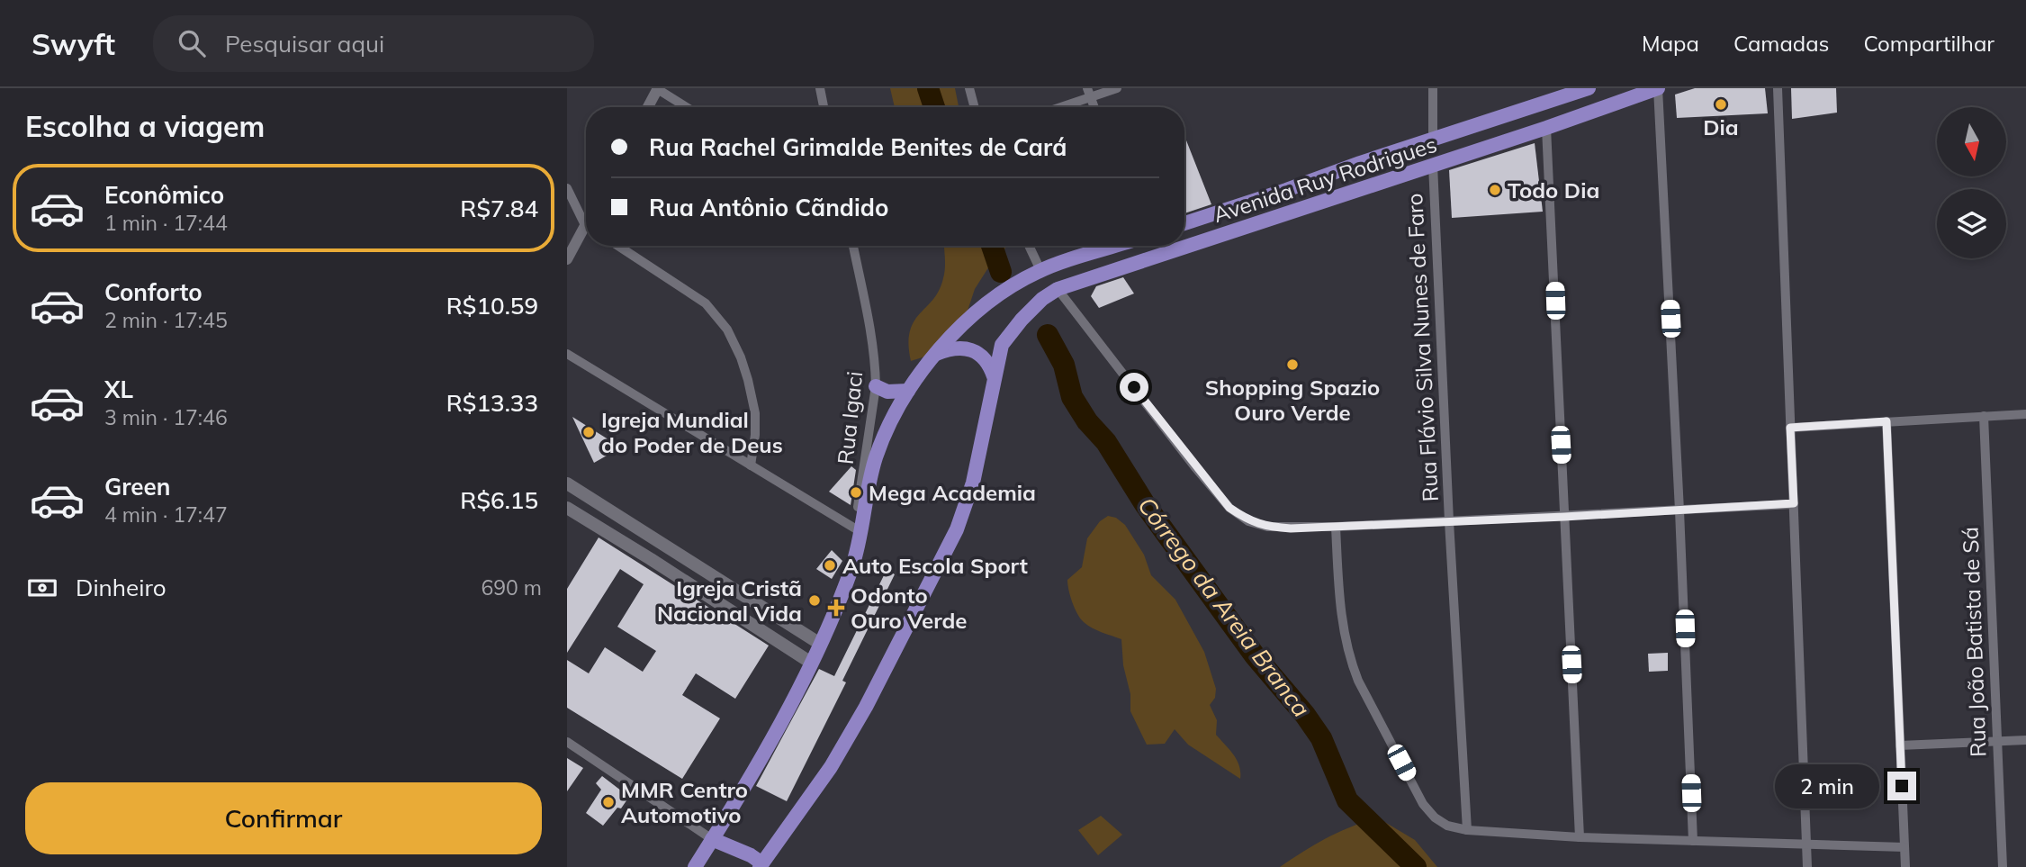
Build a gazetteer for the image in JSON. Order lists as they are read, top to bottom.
{
  "streets": {
    "main road": ["Avenida Ruy Rodrigues"],
    "street": ["Rua Flávio Silva Nunes de Faro", "Rua Igaci", "Rua João Batista de Sá"]
  },
  "crossings": [
    ["Avenida Ruy Rodrigues", "Rua Flávio Silva Nunes de Faro"]
  ],
  "water": ["Córrego da Areia Branca"],
  "places": {
    "other": [
      "Dia",
      "Todo Dia",
      "Shopping Spazio Ouro Verde",
      "Igreja Mundial do Poder de Deus",
      "Mega Academia",
      "Auto Escola Sport",
      "Igreja Cristã Nacional Vida",
      "MMR Centro Automotivo"
    ],
    "health": ["Odonto Ouro Verde"]
  },
  "north": "bottom",
  "page": {
    "header": "Swyft",
    "search": "Pesquisar aqui",
    "nav": ["Mapa", "Camadas", "Compartilhar"],
    "heading": "Escolha a viagem",
    "banner": ["Rua Rachel Grimalde Benites de Cará", "Rua Antônio Cãndido"],
    "list": [
      {
        "name": "Econômico",
        "note": "1 min · 17:44",
        "value": "R$7.84"
      },
      {
        "name": "Conforto",
        "note": "2 min · 17:45",
        "value": "R$10.59"
      },
      {
        "name": "XL",
        "note": "3 min · 17:46",
        "value": "R$13.33"
      },
      {
        "name": "Green",
        "note": "4 min · 17:47",
        "value": "R$6.15"
      }
    ],
    "pay": ["Dinheiro", "690 m"],
    "bubble": "2 min",
    "buttons": "Confirmar"
  }
}
